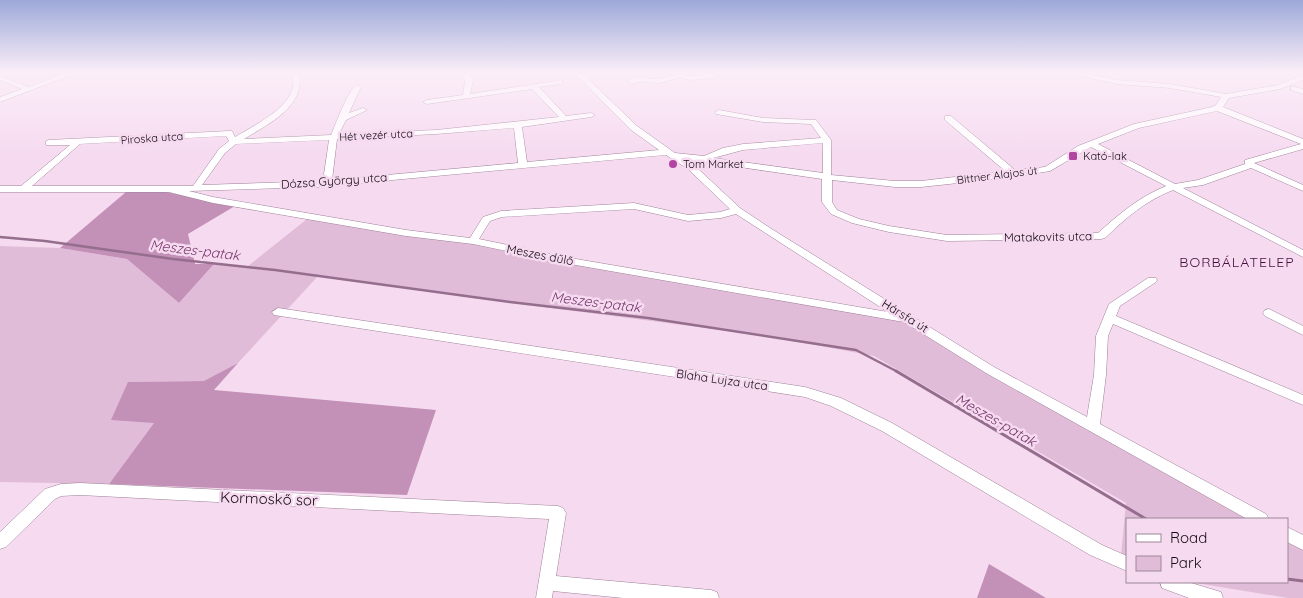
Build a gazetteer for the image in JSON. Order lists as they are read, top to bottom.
{
  "streets": {
    "street": [
      "Hét vezér utca",
      "Piroska utca",
      "Bittner Alajos út",
      "Dózsa György utca",
      "Matakovits utca",
      "Meszes dűlő",
      "Hársfa út",
      "Blaha Lujza utca",
      "Kormoskő sor"
    ]
  },
  "crossings": [
    ["Hét vezér utca", "Piroska utca"],
    ["Bittner Alajos út", "Dózsa György utca"],
    ["Bittner Alajos út", "Matakovits utca"],
    ["Bittner Alajos út", "Hársfa út"],
    ["Dózsa György utca", "Meszes dűlő"],
    ["Dózsa György utca", "Hársfa út"],
    ["Meszes dűlő", "Hársfa út"]
  ],
  "districts": ["BORBÁLATELEP"],
  "water": ["Meszes-patak"],
  "places": {
    "transit": ["Kató-lak"],
    "other": ["Tom Market"]
  },
  "legend": ["Road", "Park"]
}
